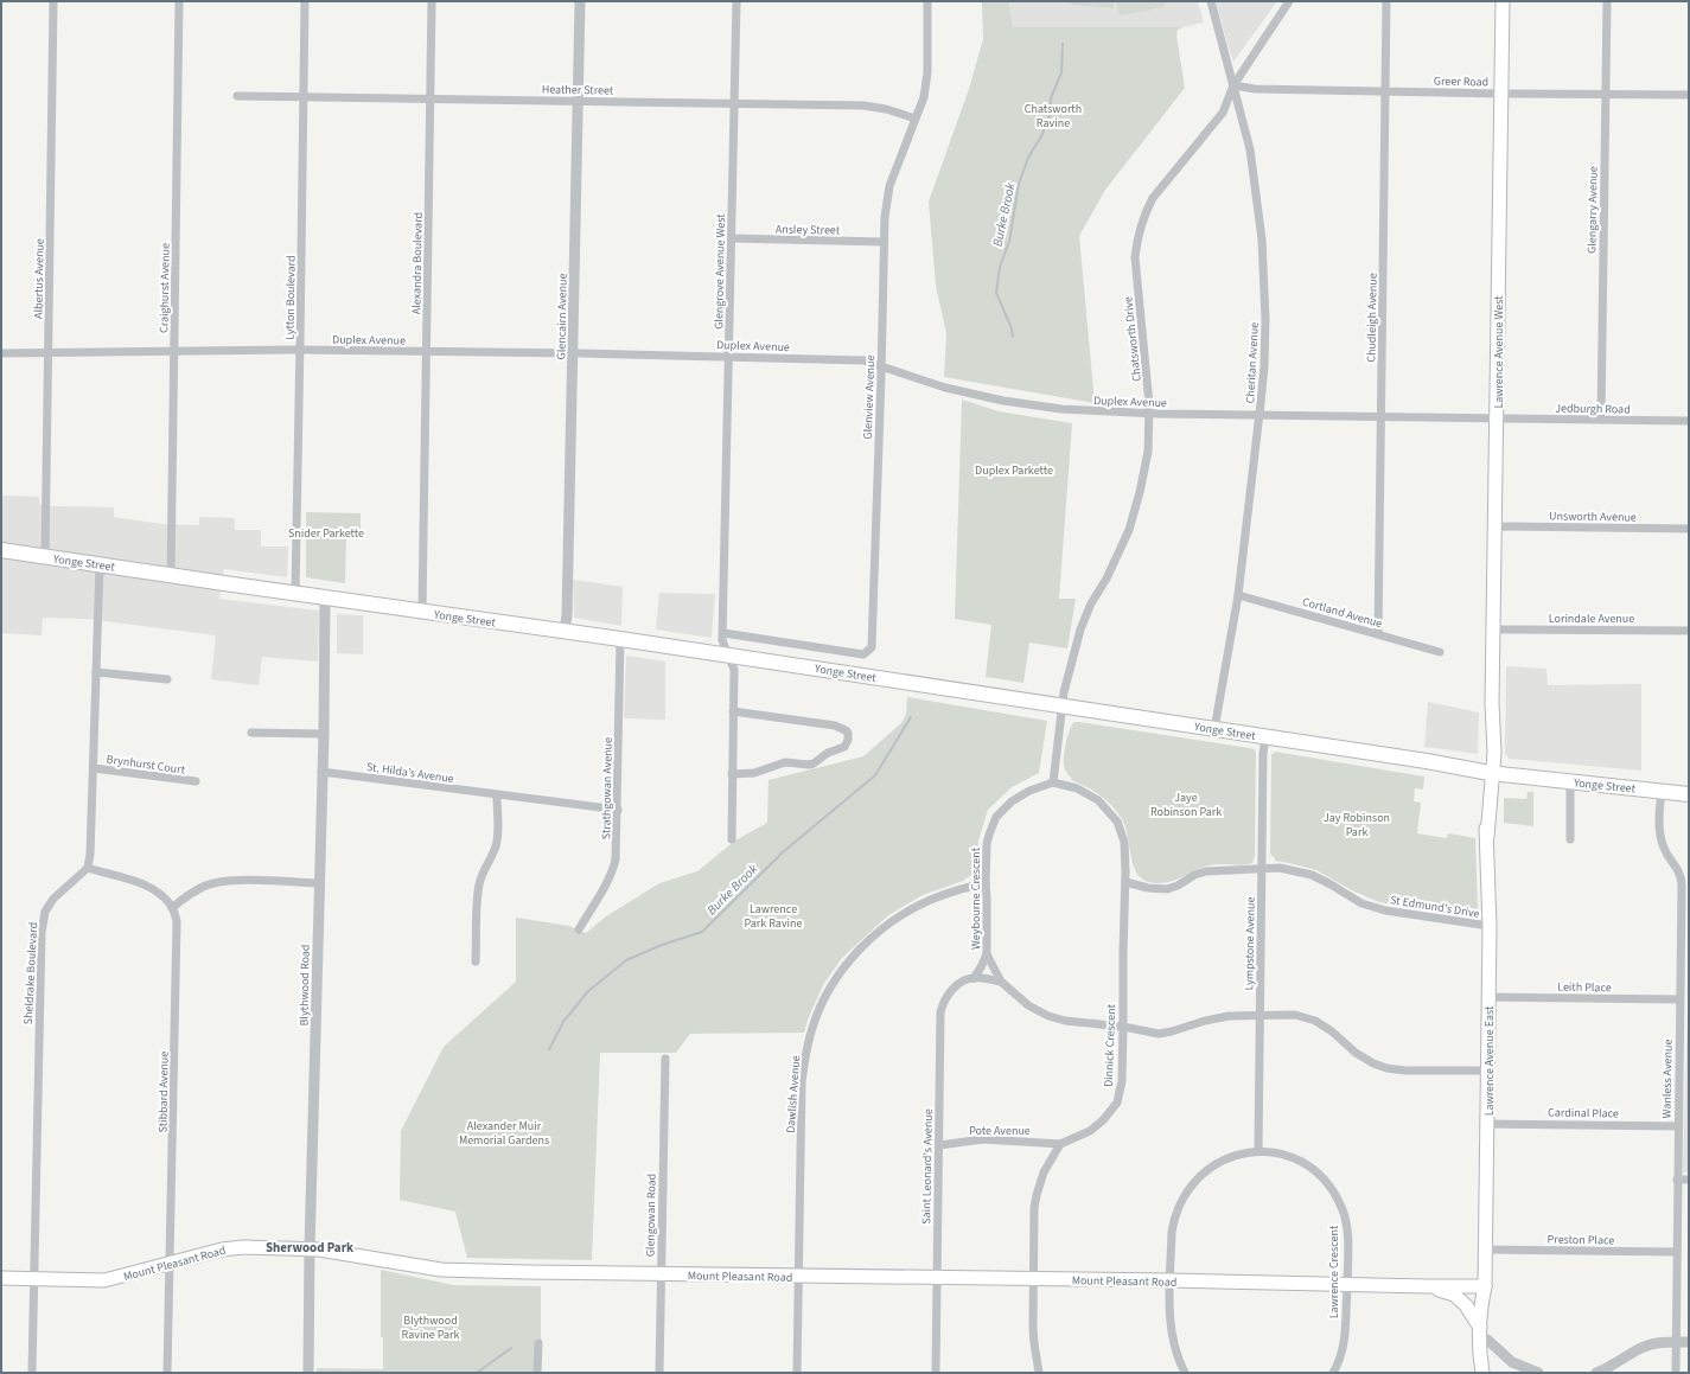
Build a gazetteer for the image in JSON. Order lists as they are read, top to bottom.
{
  "streets": {
    "main road": [
      "Lawrence Avenue West",
      "Yonge Street",
      "Lawrence Avenue East",
      "Mount Pleasant Road"
    ],
    "street": [
      "Greer Road",
      "Heather Street",
      "Glengarry Avenue",
      "Ansley Street",
      "Alexandra Boulevard",
      "Glengrove Avenue West",
      "Albertus Avenue",
      "Craighurst Avenue",
      "Lytton Boulevard",
      "Glencairn Avenue",
      "Chudleigh Avenue",
      "Duplex Avenue",
      "Chatsworth Drive",
      "Cheritan Avenue",
      "Glenview Avenue",
      "Jedburgh Road",
      "Unsworth Avenue",
      "Cortland Avenue",
      "Lorindale Avenue",
      "Brynhurst Court",
      "St. Hilda’s Avenue",
      "Strathgowan Avenue",
      "Weybourne Crescent",
      "St Edmund's Drive",
      "Lympstone Avenue",
      "Sheldrake Boulevard",
      "Blythwood Road",
      "Leith Place",
      "Dinnick Crescent",
      "Wanless Avenue",
      "Stibbard Avenue",
      "Dawlish Avenue",
      "Cardinal Place",
      "Pote Avenue",
      "Saint Leonard's Avenue",
      "Glengowan Road",
      "Preston Place",
      "Lawrence Crescent"
    ]
  },
  "crossings": [
    ["Greer Road", "Glengarry Avenue"],
    ["Greer Road", "Chudleigh Avenue"],
    ["Greer Road", "Chatsworth Drive"],
    ["Greer Road", "Lawrence Avenue West"],
    ["Greer Road", "Cheritan Avenue"],
    ["Heather Street", "Alexandra Boulevard"],
    ["Heather Street", "Glengrove Avenue West"],
    ["Heather Street", "Lytton Boulevard"],
    ["Heather Street", "Glencairn Avenue"],
    ["Heather Street", "Glenview Avenue"],
    ["Glengarry Avenue", "Jedburgh Road"],
    ["Ansley Street", "Glengrove Avenue West"],
    ["Ansley Street", "Glenview Avenue"],
    ["Alexandra Boulevard", "Duplex Avenue"],
    ["Alexandra Boulevard", "Yonge Street"],
    ["Glengrove Avenue West", "Duplex Avenue"],
    ["Glengrove Avenue West", "Glenview Avenue"],
    ["Glengrove Avenue West", "Yonge Street"],
    ["Albertus Avenue", "Duplex Avenue"],
    ["Albertus Avenue", "Yonge Street"],
    ["Craighurst Avenue", "Duplex Avenue"],
    ["Craighurst Avenue", "Yonge Street"],
    ["Lytton Boulevard", "Duplex Avenue"],
    ["Lytton Boulevard", "Yonge Street"],
    ["Glencairn Avenue", "Duplex Avenue"],
    ["Glencairn Avenue", "Yonge Street"],
    ["Chudleigh Avenue", "Duplex Avenue"],
    ["Chudleigh Avenue", "Cortland Avenue"],
    ["Duplex Avenue", "Chatsworth Drive"],
    ["Duplex Avenue", "Lawrence Avenue West"],
    ["Duplex Avenue", "Cheritan Avenue"],
    ["Duplex Avenue", "Glenview Avenue"],
    ["Duplex Avenue", "Jedburgh Road"],
    ["Chatsworth Drive", "Cheritan Avenue"],
    ["Chatsworth Drive", "Yonge Street"],
    ["Lawrence Avenue West", "Jedburgh Road"],
    ["Lawrence Avenue West", "Unsworth Avenue"],
    ["Lawrence Avenue West", "Yonge Street"],
    ["Lawrence Avenue West", "Lorindale Avenue"],
    ["Lawrence Avenue West", "Lawrence Avenue East"],
    ["Cheritan Avenue", "Yonge Street"],
    ["Cheritan Avenue", "Cortland Avenue"],
    ["Yonge Street", "Strathgowan Avenue"],
    ["Yonge Street", "Lympstone Avenue"],
    ["Yonge Street", "Blythwood Road"],
    ["Yonge Street", "Lawrence Avenue East"],
    ["Yonge Street", "Wanless Avenue"],
    ["St. Hilda’s Avenue", "Strathgowan Avenue"],
    ["St. Hilda’s Avenue", "Blythwood Road"],
    ["Weybourne Crescent", "Lympstone Avenue"],
    ["Weybourne Crescent", "Dinnick Crescent"],
    ["Weybourne Crescent", "Lawrence Avenue East"],
    ["Weybourne Crescent", "Dawlish Avenue"],
    ["St Edmund's Drive", "Lympstone Avenue"],
    ["St Edmund's Drive", "Dinnick Crescent"],
    ["St Edmund's Drive", "Lawrence Avenue East"],
    ["Lympstone Avenue", "Lawrence Crescent"],
    ["Sheldrake Boulevard", "Mount Pleasant Road"],
    ["Blythwood Road", "Mount Pleasant Road"],
    ["Leith Place", "Lawrence Avenue East"],
    ["Leith Place", "Wanless Avenue"],
    ["Dinnick Crescent", "Pote Avenue"],
    ["Lawrence Avenue East", "Cardinal Place"],
    ["Lawrence Avenue East", "Preston Place"],
    ["Lawrence Avenue East", "Mount Pleasant Road"],
    ["Wanless Avenue", "Cardinal Place"],
    ["Wanless Avenue", "Preston Place"],
    ["Stibbard Avenue", "Mount Pleasant Road"],
    ["Dawlish Avenue", "Mount Pleasant Road"],
    ["Pote Avenue", "Saint Leonard's Avenue"],
    ["Saint Leonard's Avenue", "Mount Pleasant Road"],
    ["Glengowan Road", "Mount Pleasant Road"],
    ["Mount Pleasant Road", "Lawrence Crescent"]
  ],
  "districts": ["Sherwood Park"],
  "water": ["Burke Brook"],
  "parks": [
    "Chatsworth Ravine",
    "Duplex Parkette",
    "Snider Parkette",
    "Jaye Robinson Park",
    "Jay Robinson Park",
    "Lawrence Park Ravine",
    "Alexander Muir Memorial Gardens",
    "Blythwood Ravine Park"
  ]
}
